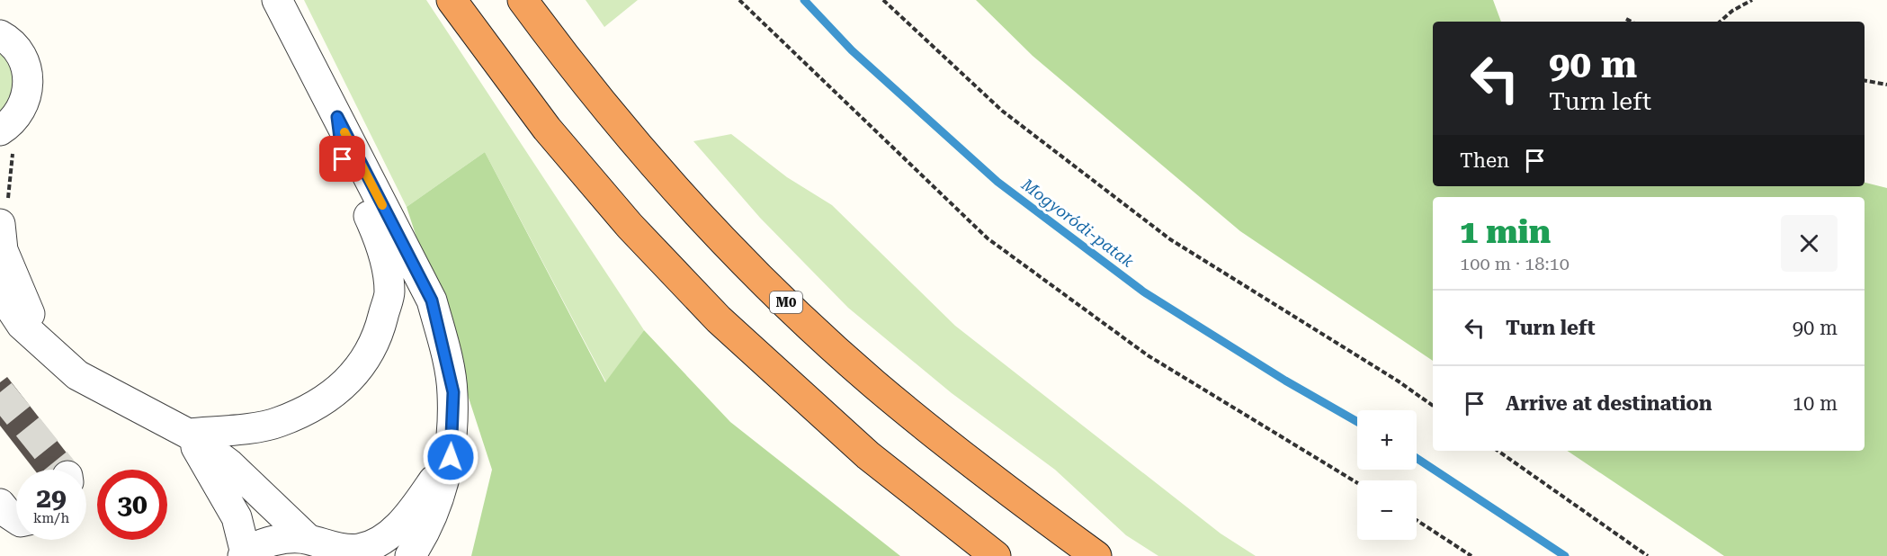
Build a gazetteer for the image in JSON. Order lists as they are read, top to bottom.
{
  "streets": {
    "highway": ["M0"]
  },
  "water": ["Mogyoródi-patak"],
  "page": {
    "turn": ["90 m", "Turn left"],
    "then": "Then",
    "heading": ["1 min", "100 m · 18:10"],
    "list": [
      {
        "name": "Turn left",
        "value": "90 m"
      },
      {
        "name": "Arrive at destination",
        "value": "10 m"
      }
    ],
    "map_buttons": ["+", "−"],
    "speed": "29 km/h",
    "limit": "30"
  }
}
